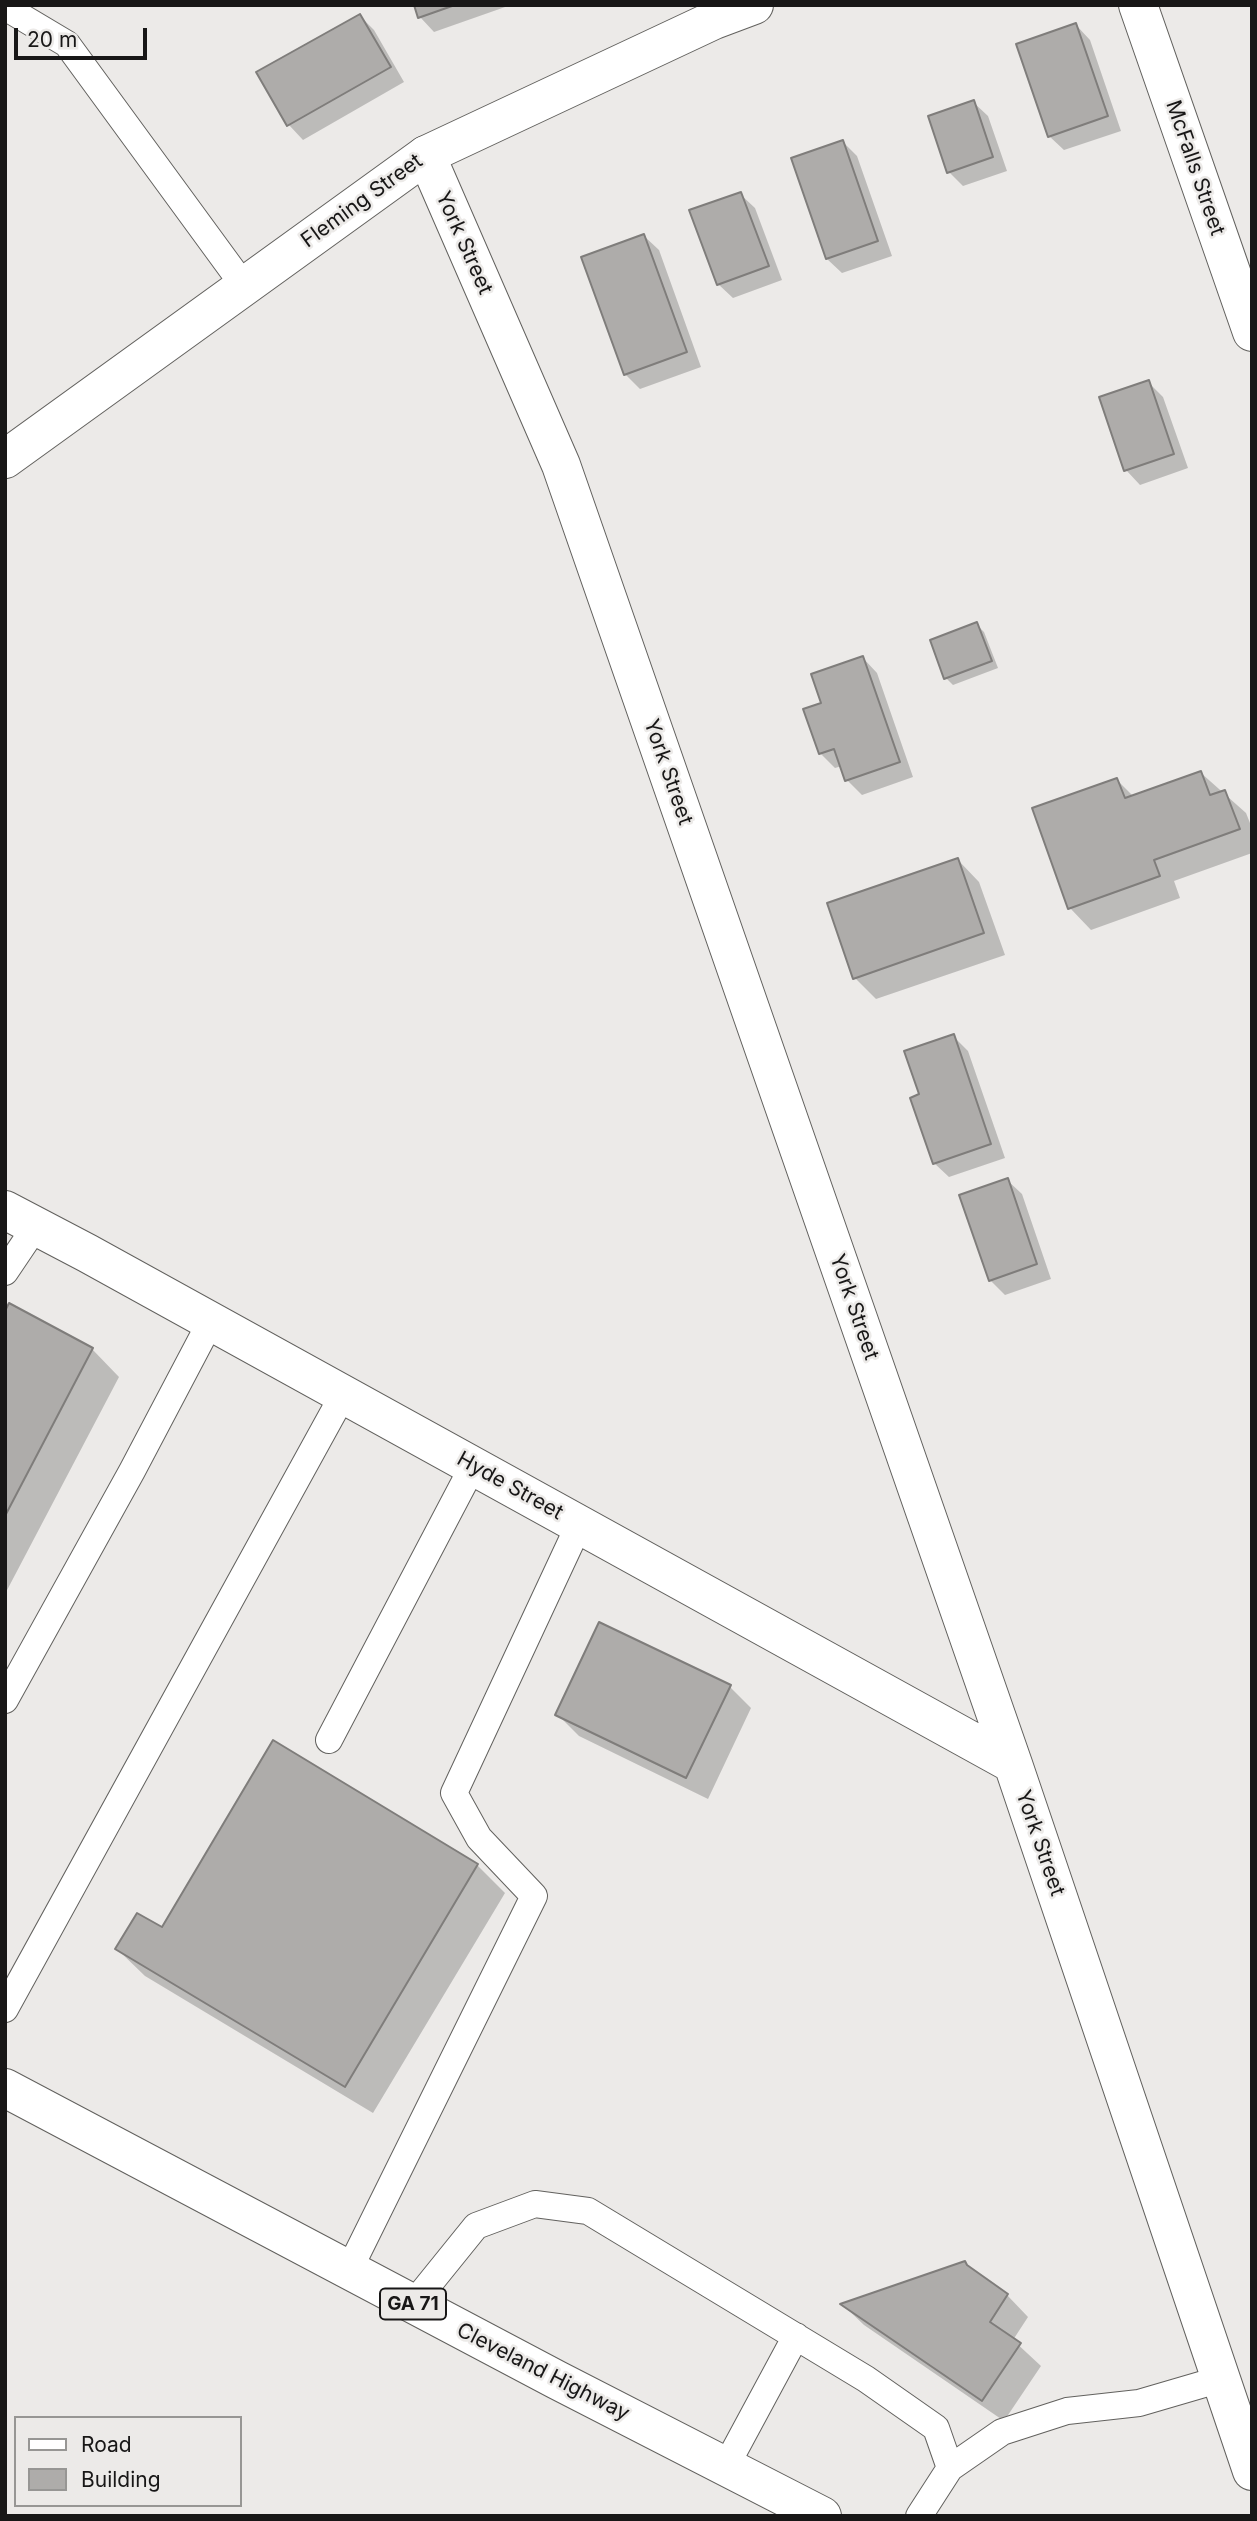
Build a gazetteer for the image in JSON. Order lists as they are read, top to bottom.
{
  "streets": {
    "street": [
      "McFalls Street",
      "Fleming Street",
      "York Street",
      "Hyde Street",
      "GA 71",
      "Cleveland Highway"
    ]
  },
  "crossings": [
    ["Fleming Street", "York Street"],
    ["York Street", "Hyde Street"]
  ],
  "legend": ["Road", "Building"],
  "scale_bar": "20 m"
}
